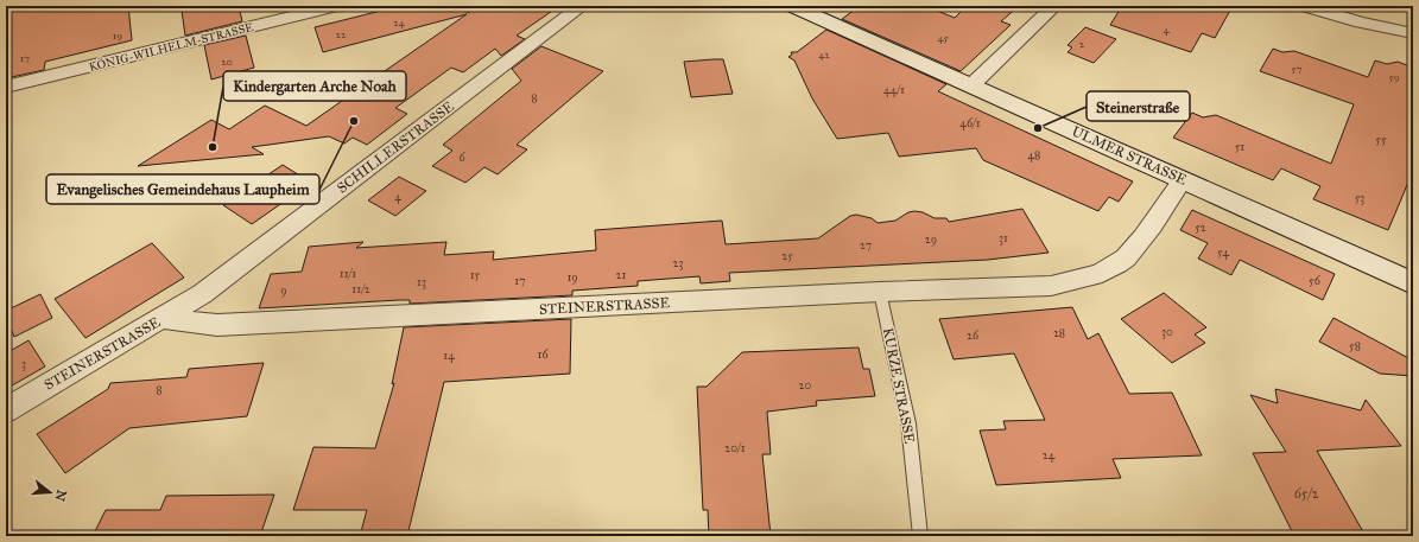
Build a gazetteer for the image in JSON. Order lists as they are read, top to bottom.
{
  "streets": {
    "main road": ["ULMER STRASSE"],
    "street": ["KÖNIG-WILHELM-STRASSE", "SCHILLERSTRASSE", "STEINERSTRASSE"],
    "lane": ["KURZE STRASSE"]
  },
  "crossings": [
    ["SCHILLERSTRASSE", "STEINERSTRASSE"],
    ["ULMER STRASSE", "STEINERSTRASSE"],
    ["STEINERSTRASSE", "KURZE STRASSE"]
  ],
  "places": ["Evangelisches Gemeindehaus Laupheim", "Steinerstraße", "Kindergarten Arche Noah"],
  "house_numbers": [
    "24",
    "4",
    "22",
    "19",
    "45",
    "2",
    "42",
    "17",
    "20",
    "57",
    "59",
    "44/1",
    "8",
    "46/1",
    "55",
    "51",
    "48",
    "6",
    "4",
    "53",
    "52",
    "31",
    "29",
    "27",
    "54",
    "25",
    "23",
    "11/1",
    "15",
    "21",
    "19",
    "17",
    "56",
    "13",
    "11/2",
    "9",
    "30",
    "28",
    "26",
    "58",
    "16",
    "14",
    "3",
    "20",
    "8",
    "20/1",
    "24",
    "65/2"
  ],
  "north": "right"
}
